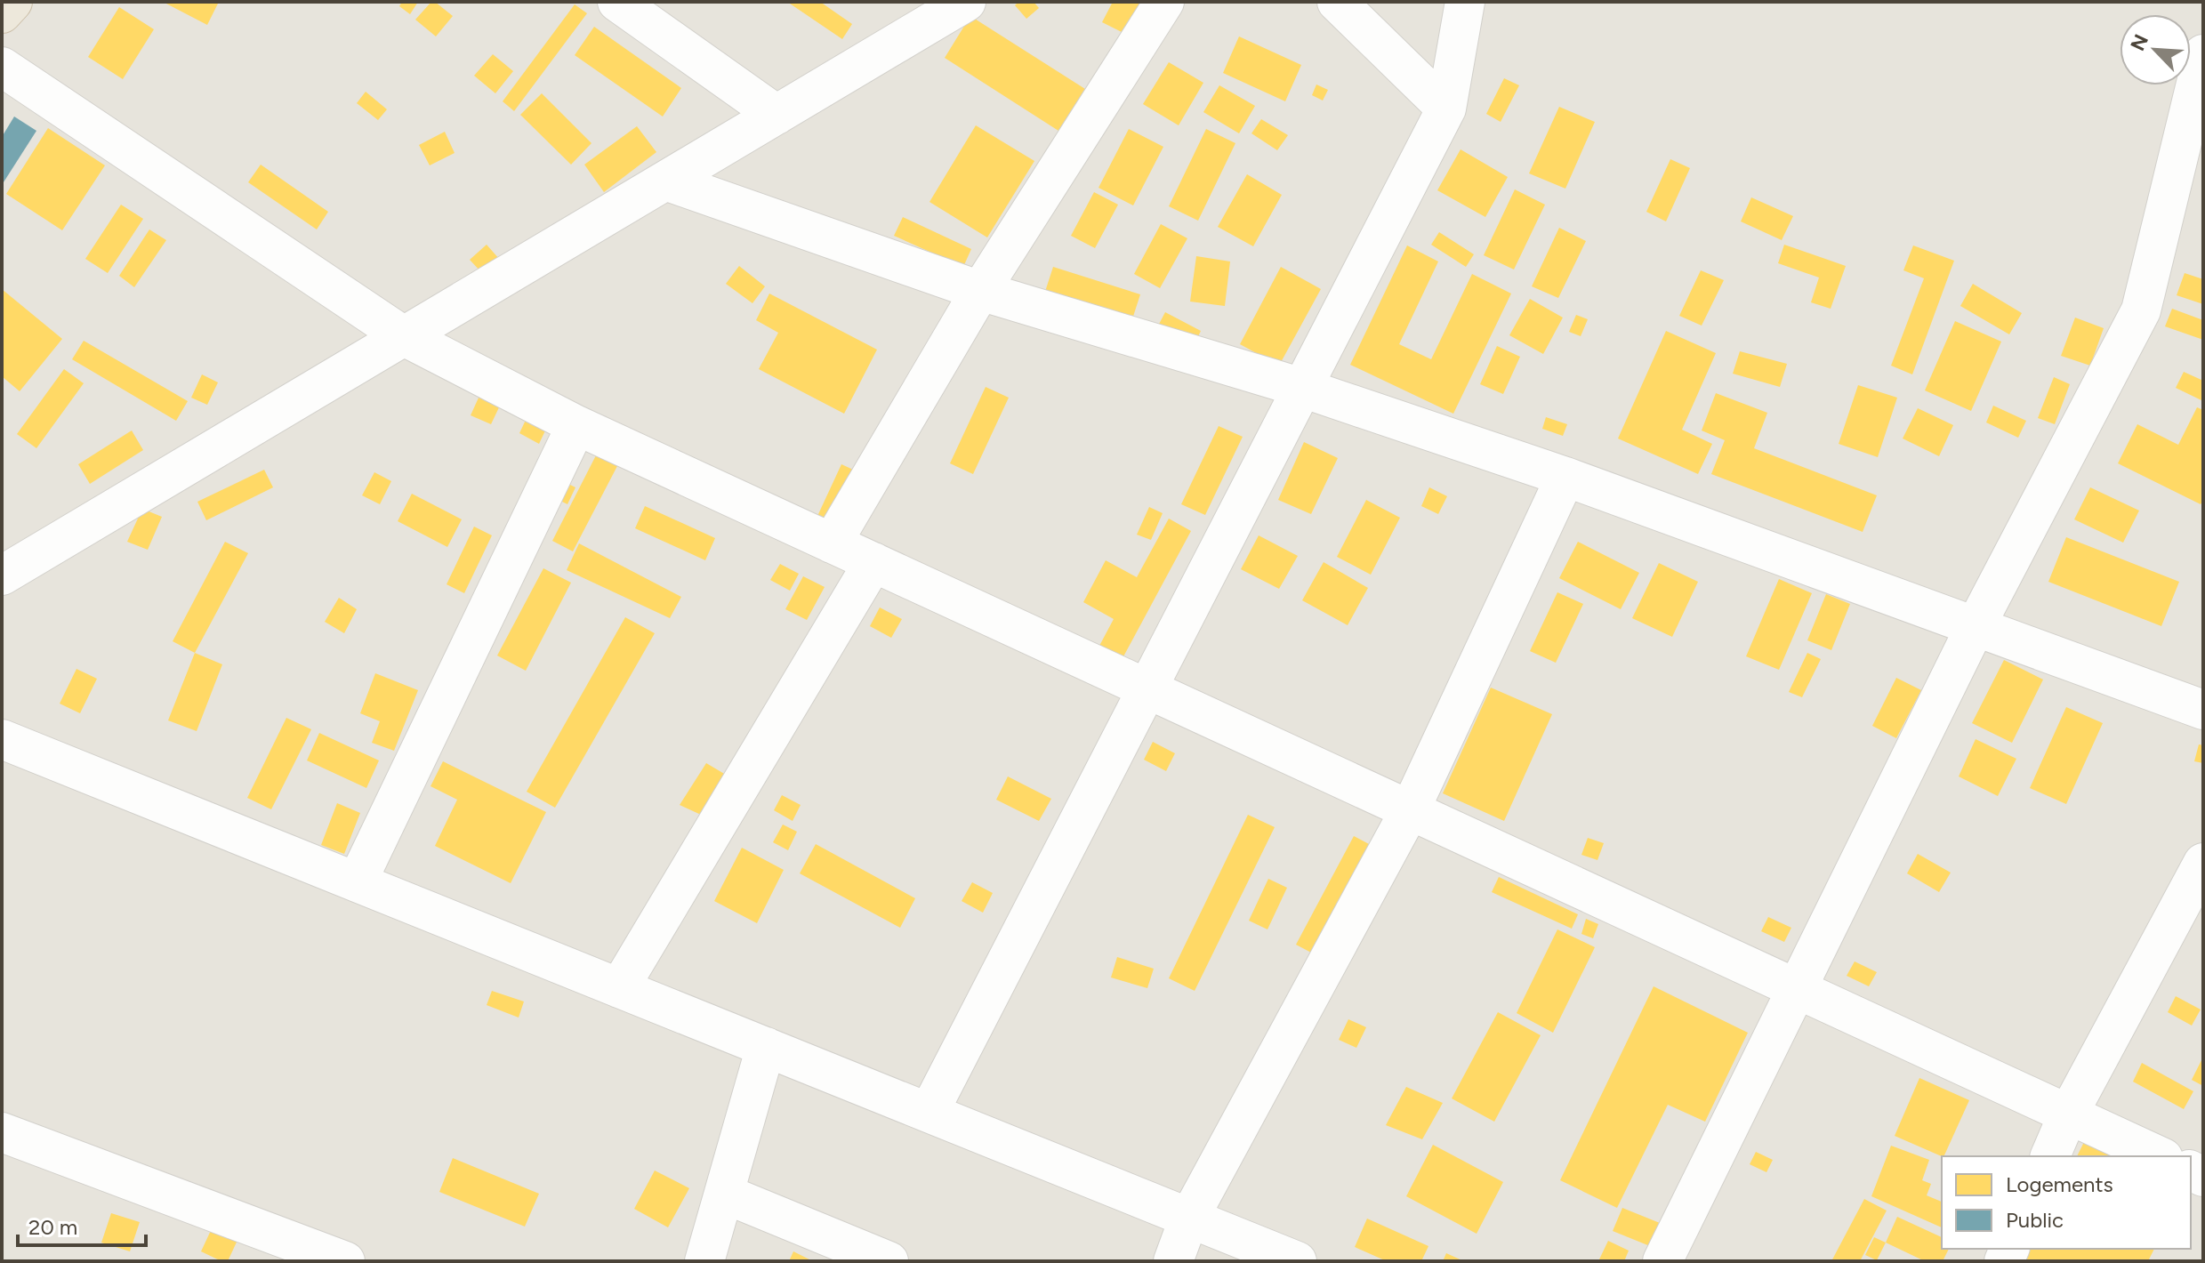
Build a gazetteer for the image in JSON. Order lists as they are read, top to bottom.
{
  "legend": ["Logements", "Public"],
  "scale_bar": "20 m",
  "north": "top left"
}
